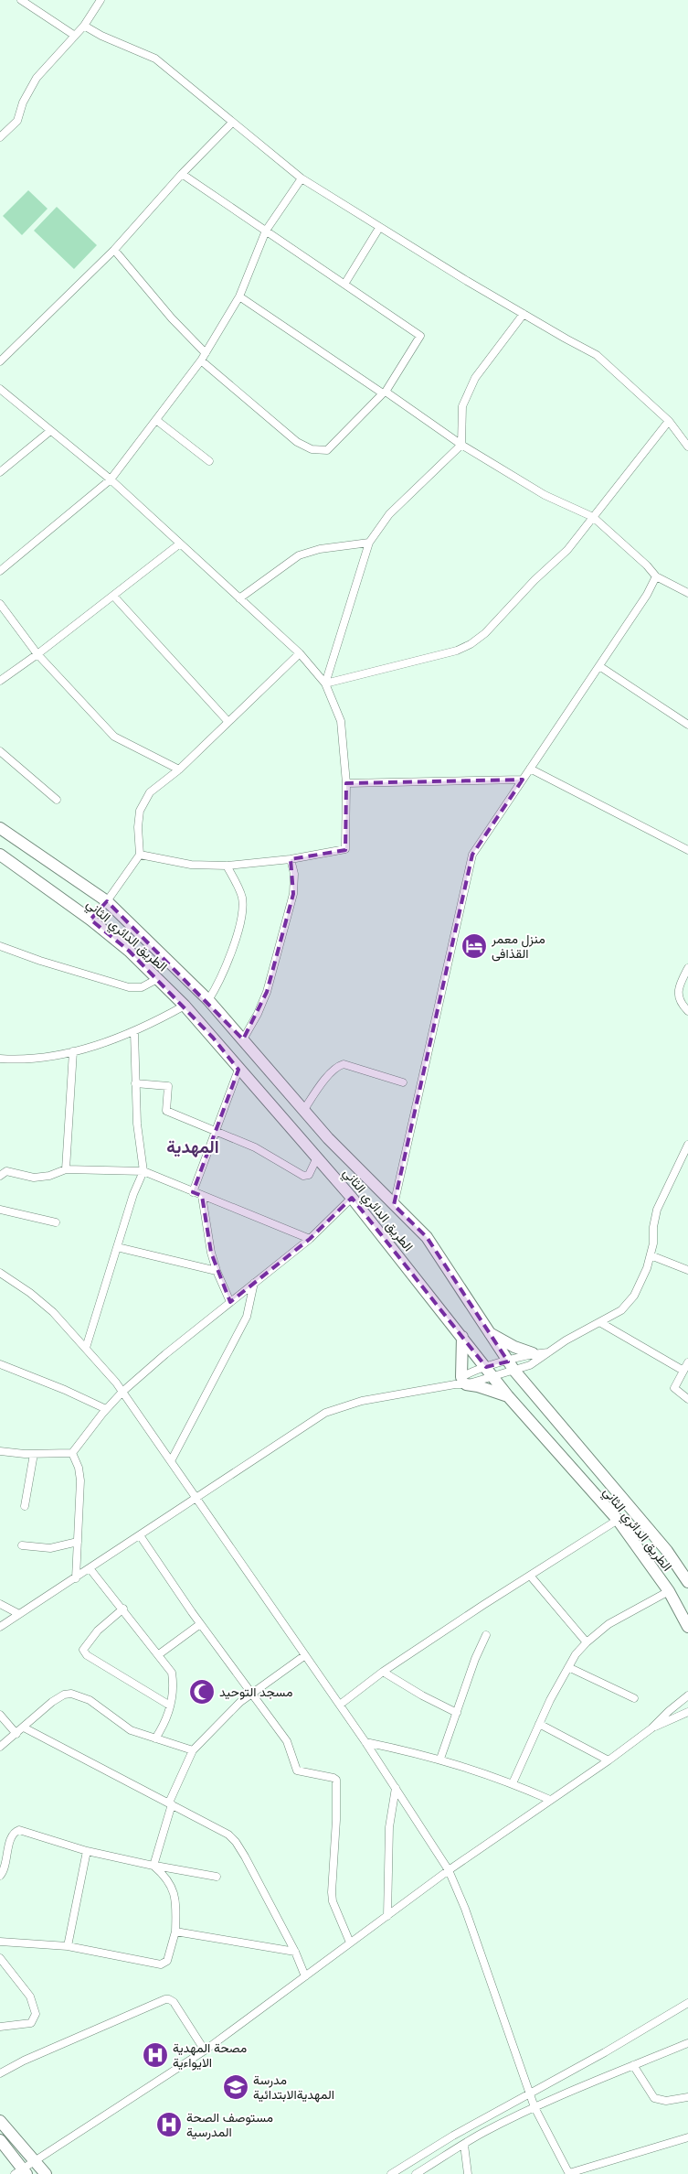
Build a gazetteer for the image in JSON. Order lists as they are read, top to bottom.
{
  "streets": {
    "main road": ["الطريق الدائري الثاني"]
  },
  "districts": ["المهدية"],
  "places": {
    "hotel": ["منزل معمر القذافى"],
    "mosque": ["مسجد التوحيد"],
    "hospital": ["مصحة المهدية الايواءية", "مستوصف الصحة المدرسية"],
    "school or university": ["مدرسة المهديةالابتدائية"]
  }
}
